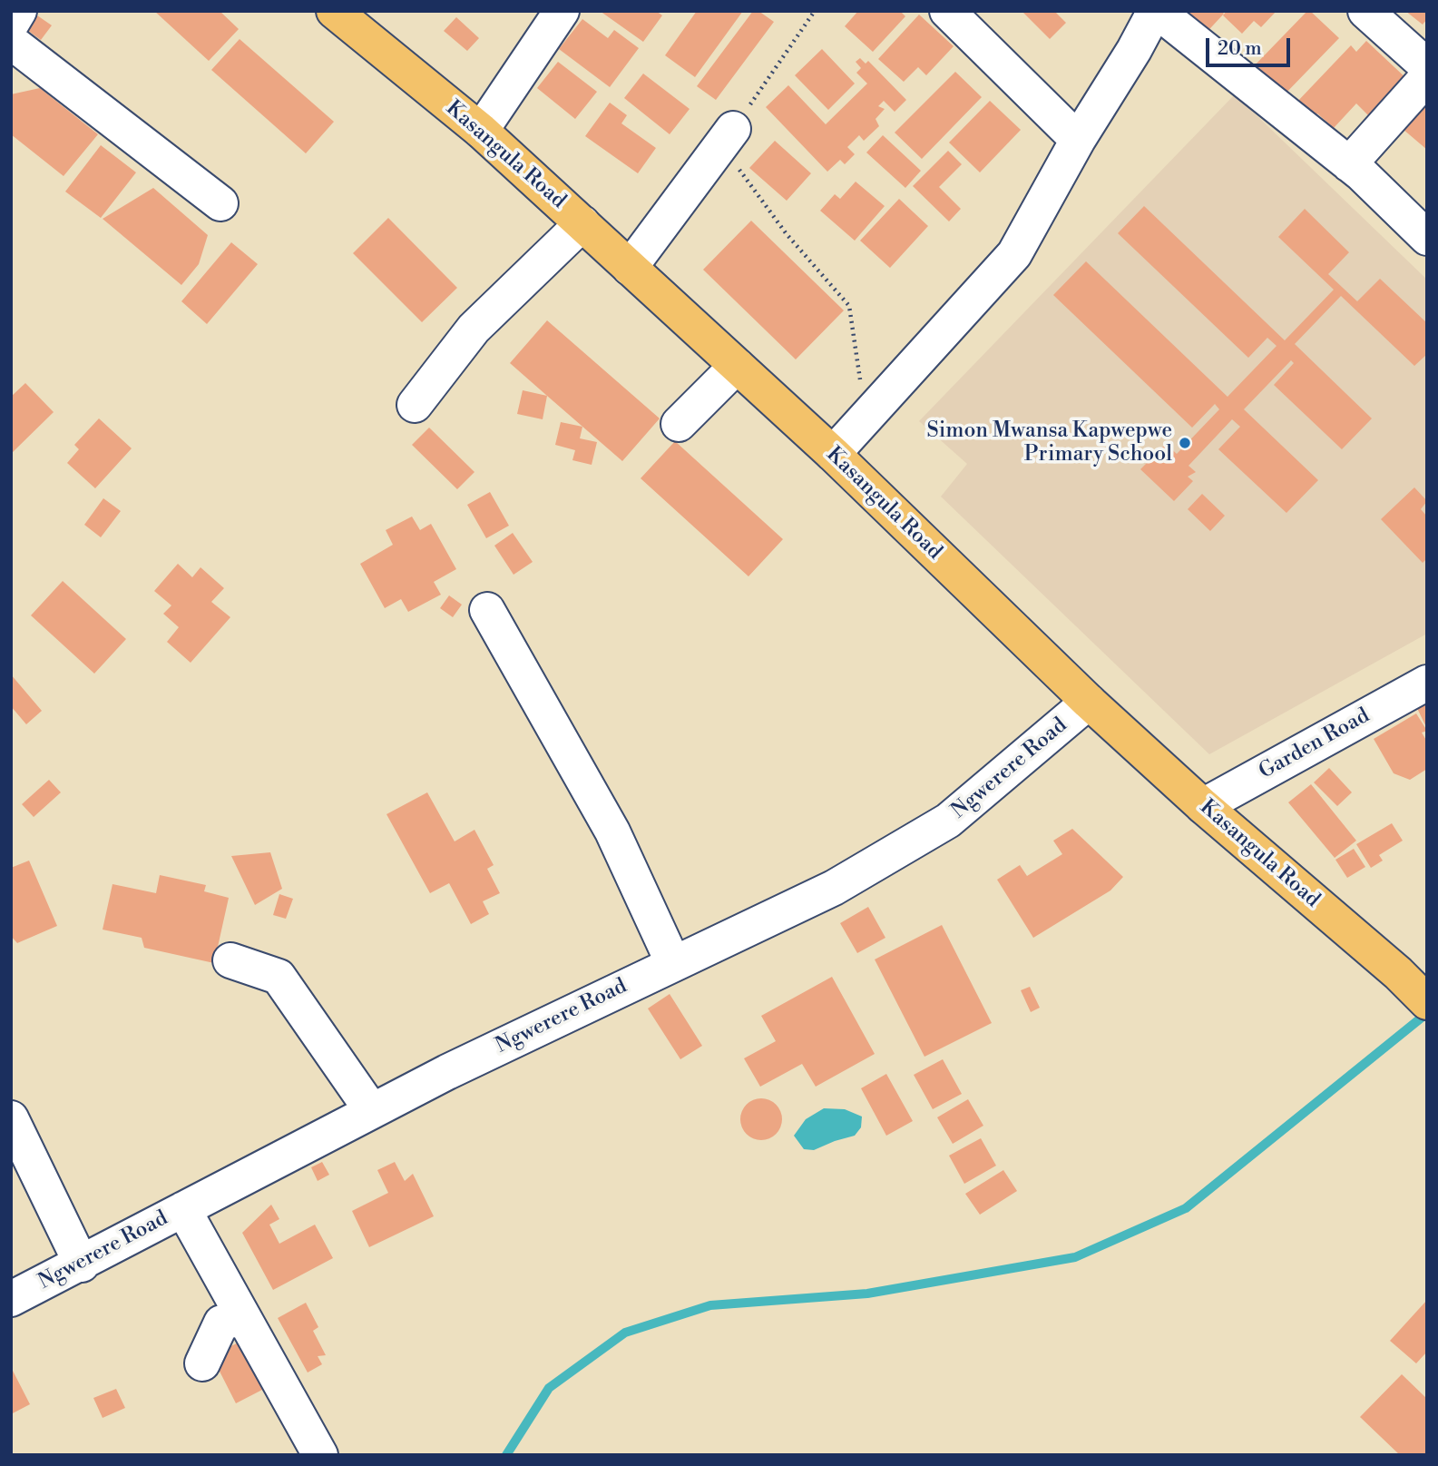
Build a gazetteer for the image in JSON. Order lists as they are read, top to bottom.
{
  "streets": {
    "main road": ["Kasangula Road"],
    "street": ["Garden Road", "Ngwerere Road"]
  },
  "crossings": [
    ["Kasangula Road", "Garden Road"],
    ["Kasangula Road", "Ngwerere Road"]
  ],
  "places": ["Simon Mwansa Kapwepwe Primary School"],
  "scale_bar": "20 m"
}
